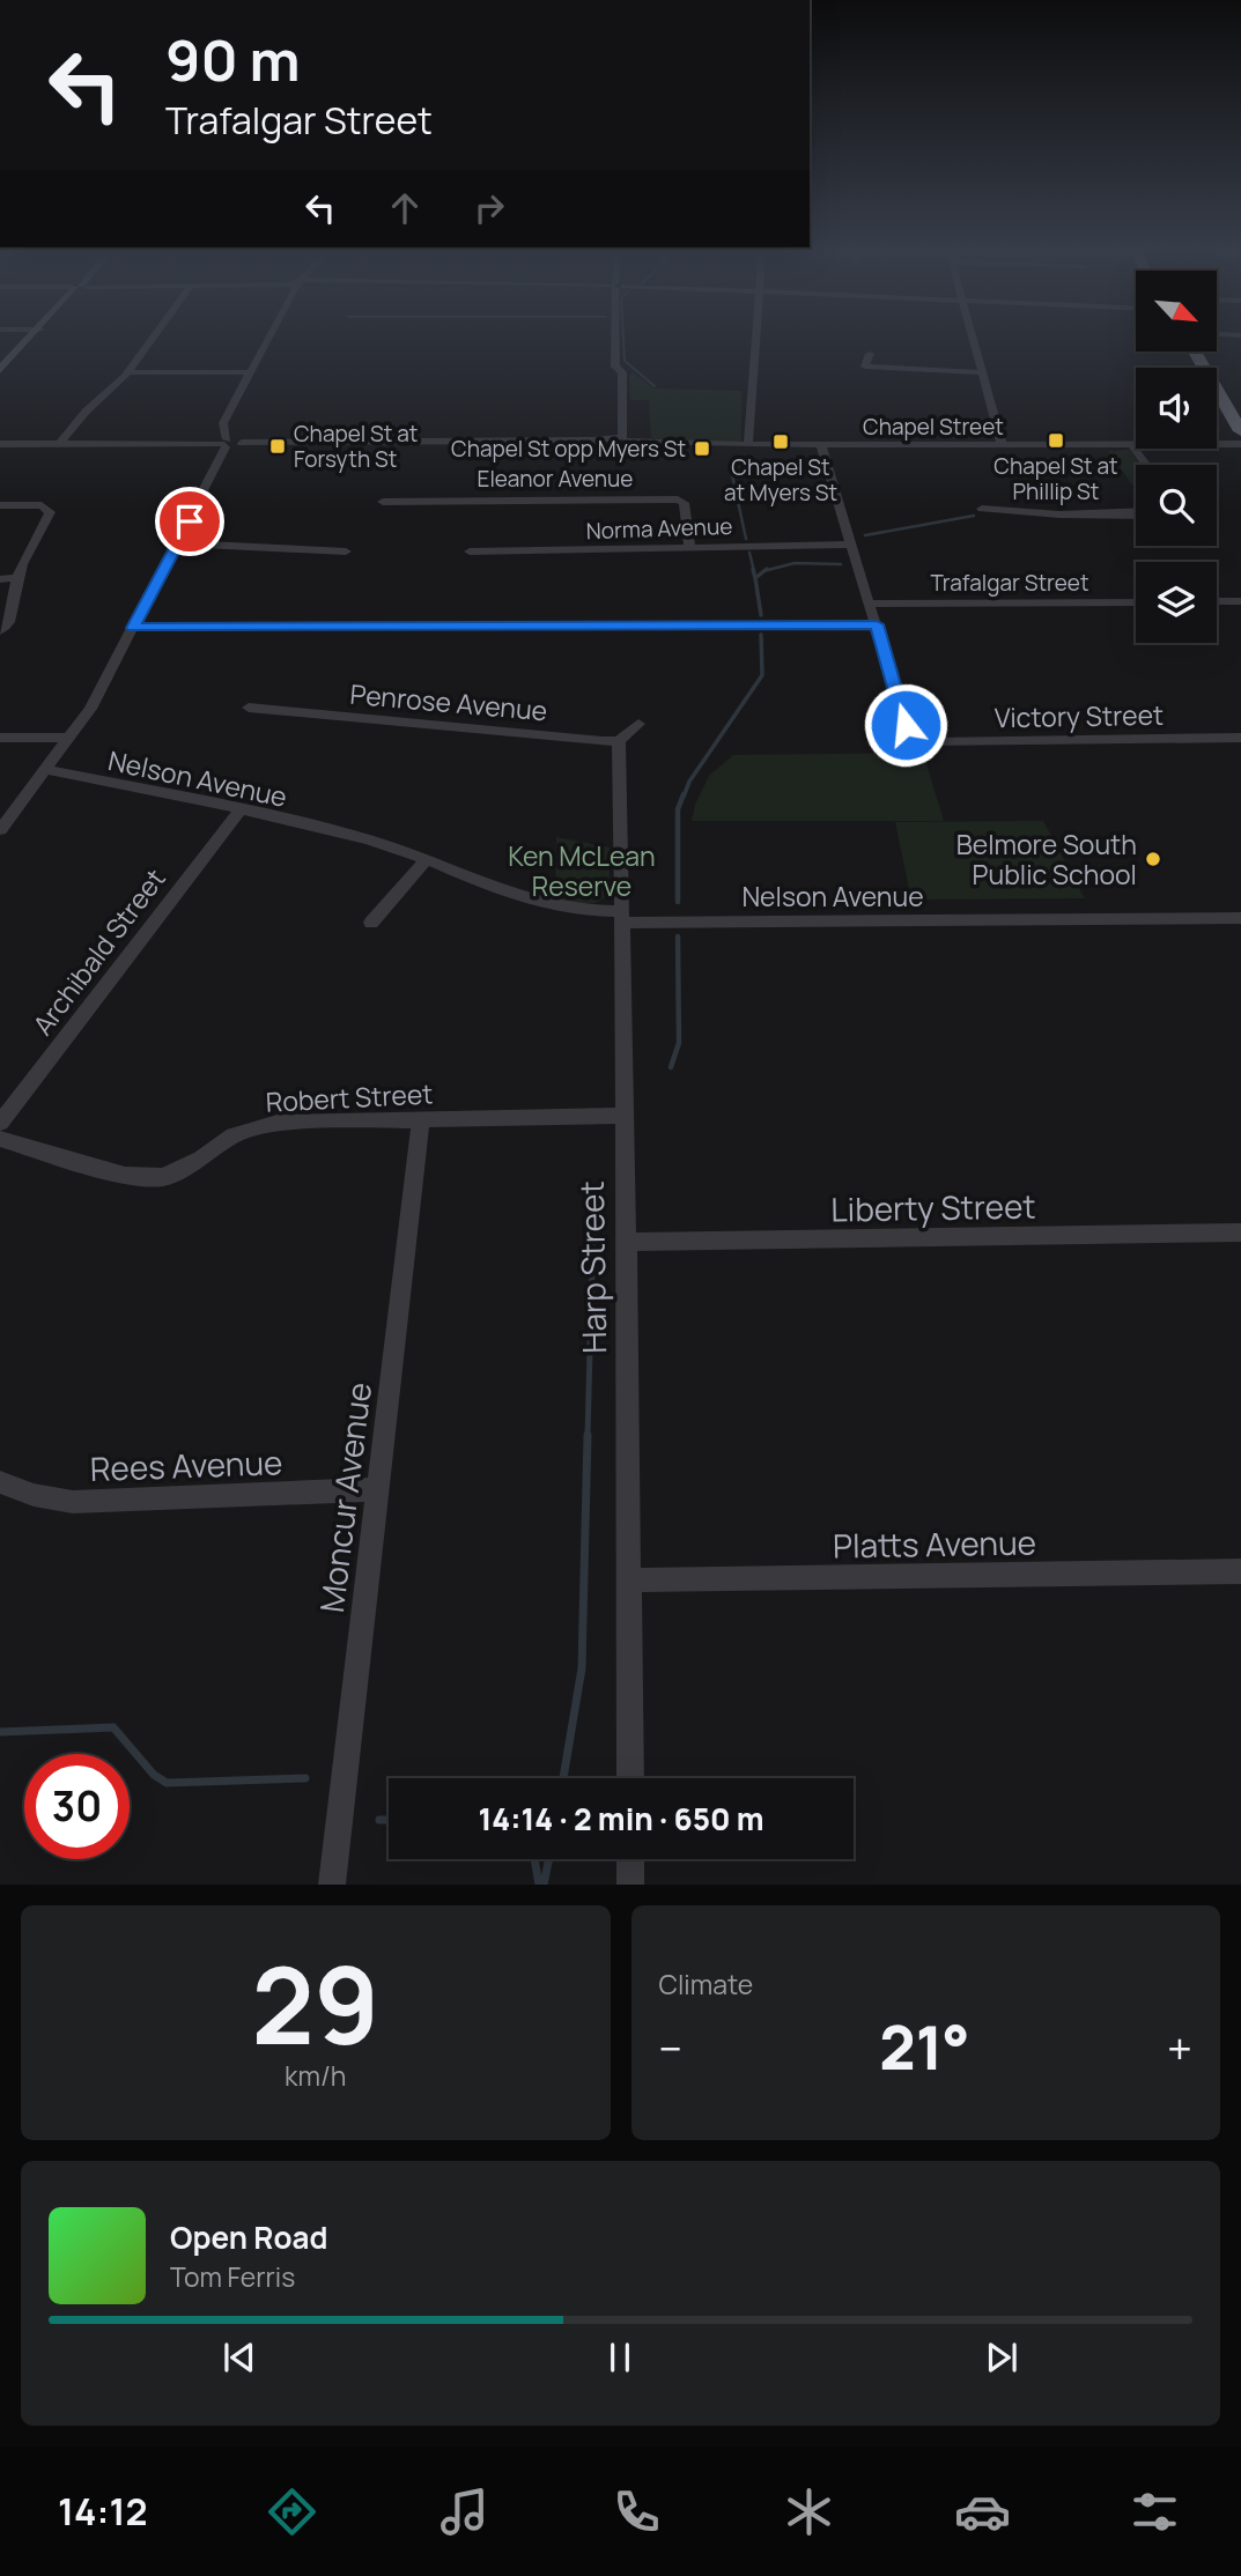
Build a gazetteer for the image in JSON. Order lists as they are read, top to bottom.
{
  "streets": {
    "street": [
      "Chapel Street",
      "Eleanor Avenue",
      "Norma Avenue",
      "Trafalgar Street",
      "Penrose Avenue",
      "Victory Street",
      "Nelson Avenue",
      "Archibald Street",
      "Robert Street",
      "Liberty Street",
      "Harp Street",
      "Rees Avenue",
      "Moncur Avenue",
      "Platts Avenue"
    ]
  },
  "crossings": [
    ["Eleanor Avenue", "Norma Avenue"],
    ["Penrose Avenue", "Harp Street"],
    ["Nelson Avenue", "Archibald Street"],
    ["Nelson Avenue", "Harp Street"],
    ["Robert Street", "Harp Street"],
    ["Robert Street", "Moncur Avenue"],
    ["Liberty Street", "Harp Street"],
    ["Harp Street", "Platts Avenue"],
    ["Rees Avenue", "Moncur Avenue"]
  ],
  "parks": ["Ken McLean Reserve"],
  "places": {
    "transit": [
      "Chapel St at Phillip St",
      "Chapel St at Myers St",
      "Chapel St at Forsyth St",
      "Chapel St opp Myers St"
    ],
    "other": ["Belmore South Public School"]
  },
  "north": "bottom right",
  "page": {
    "turn": ["90 m", "Trafalgar Street"],
    "limit": "30",
    "trip": "14:14 · 2 min · 650 m",
    "tile": [
      ["29", "km/h"],
      "Climate"
    ],
    "heat": ["−", "21°", "+"],
    "song": ["Open Road", "Tom Ferris"],
    "tabs": "14:12"
  }
}
